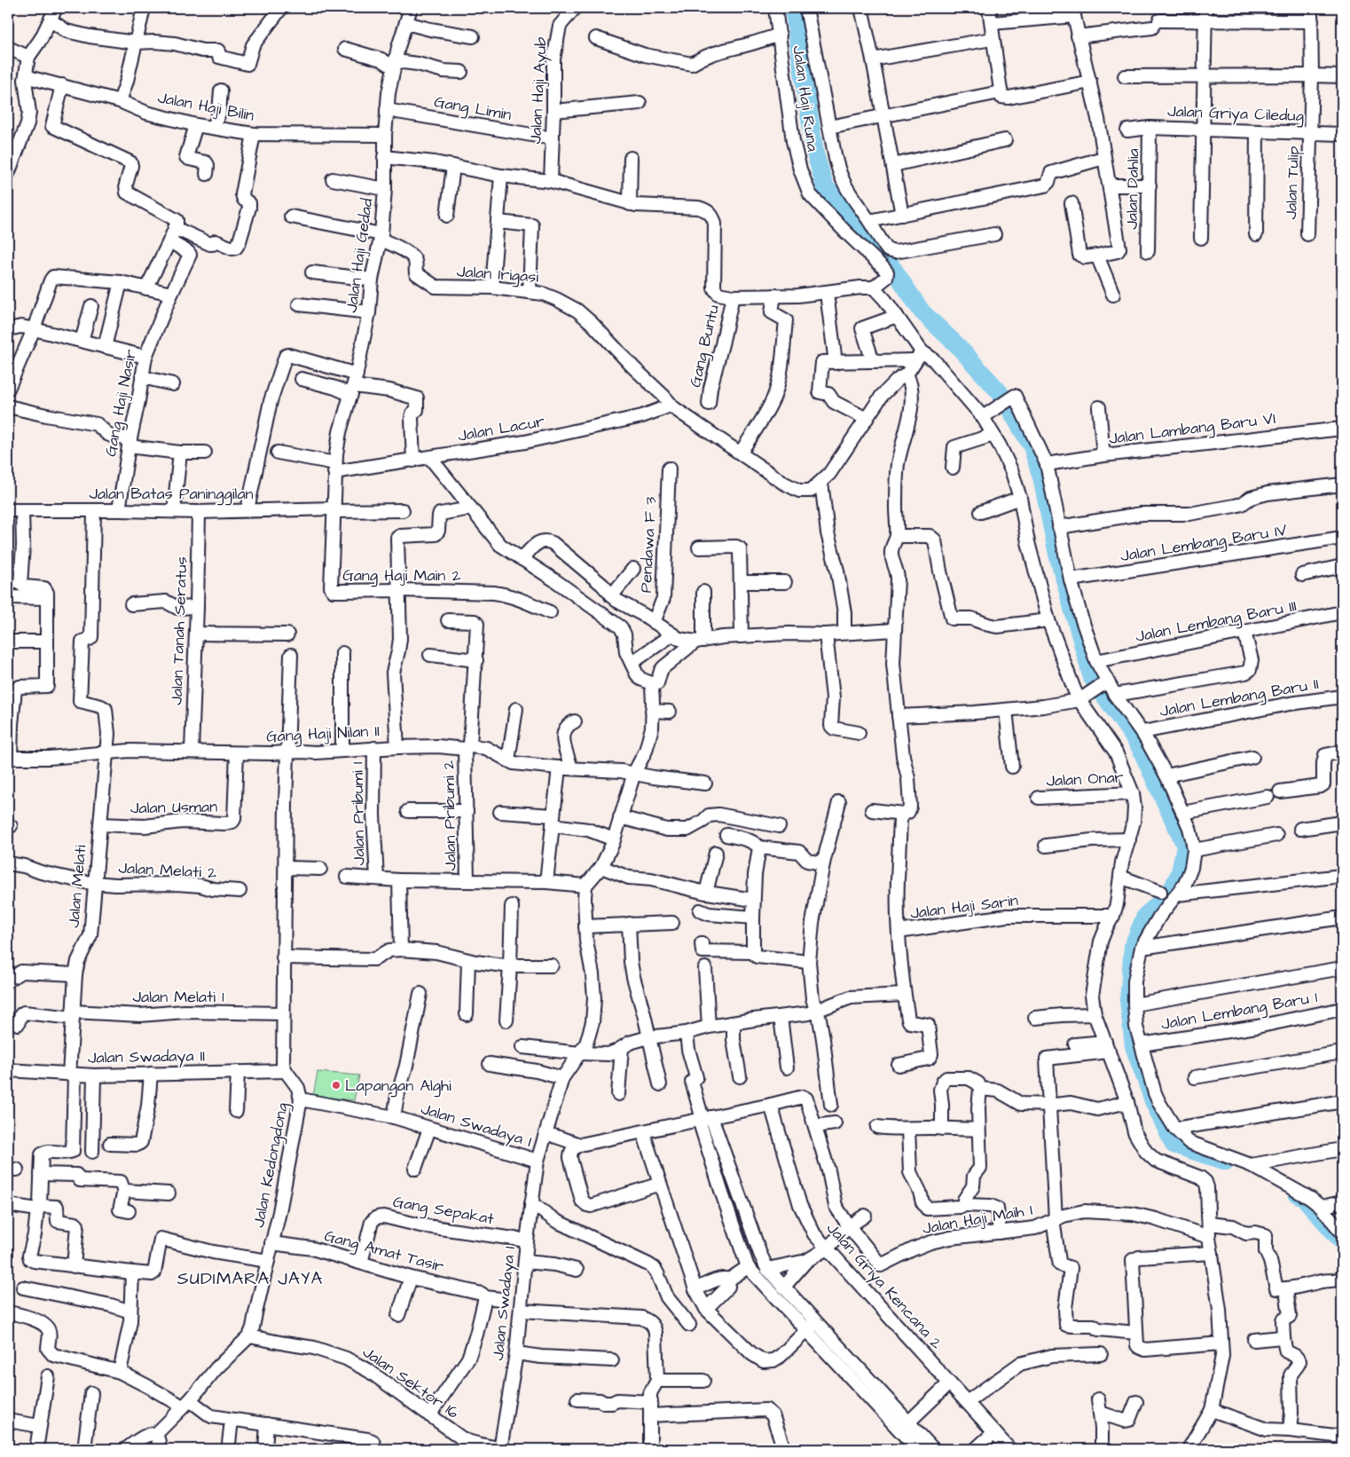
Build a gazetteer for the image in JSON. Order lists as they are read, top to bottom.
{
  "streets": {
    "street": [
      "Jalan Haji Ayub",
      "Jalan Haji Runa",
      "Jalan Haji Bilin",
      "Gang Limin",
      "Jalan Griya Ciledug",
      "Jalan Tulip",
      "Jalan Dahlia",
      "Jalan Haji Gedad",
      "Jalan Irigasi",
      "Gang Buntu",
      "Gang Haji Nasir",
      "Jalan Lacur",
      "Jalan Lambang Baru VI",
      "Jalan Batas Paninggilan",
      "Jalan Lembang Baru IV",
      "Pendawa F 3",
      "Gang Haji Main 2",
      "Jalan Lembang Baru III",
      "Jalan Tanah Seratus",
      "Jalan Lembang Baru II",
      "Gang Haji Nilan II",
      "Jalan Onar",
      "Jalan Usman",
      "Jalan Pribumi 1",
      "Jalan Pribumi 2",
      "Jalan Melati 2",
      "Jalan Melati",
      "Jalan Haji Sarin",
      "Jalan Melati 1",
      "Jalan Lembang Baru 1",
      "Jalan Swadaya II",
      "Jalan Swadaya I",
      "Jalan Kedongdong",
      "Gang Sepakat",
      "Jalan Haji Maih I",
      "Gang Amat Tasir",
      "Jalan Griya Kencana 2",
      "Jalan Swadaya 1",
      "Jalan Sektor 16"
    ]
  },
  "crossings": [
    ["Jalan Haji Ayub", "Gang Limin"],
    ["Jalan Haji Bilin", "Jalan Haji Gedad"],
    ["Gang Limin", "Jalan Haji Gedad"],
    ["Jalan Griya Ciledug", "Jalan Tulip"],
    ["Jalan Griya Ciledug", "Jalan Dahlia"],
    ["Jalan Haji Gedad", "Jalan Irigasi"],
    ["Jalan Haji Gedad", "Jalan Lacur"],
    ["Jalan Haji Gedad", "Jalan Batas Paninggilan"],
    ["Jalan Haji Gedad", "Gang Haji Main 2"],
    ["Jalan Irigasi", "Jalan Lacur"],
    ["Gang Haji Nasir", "Jalan Batas Paninggilan"],
    ["Jalan Batas Paninggilan", "Gang Haji Main 2"],
    ["Jalan Batas Paninggilan", "Jalan Tanah Seratus"],
    ["Jalan Batas Paninggilan", "Jalan Melati"],
    ["Jalan Tanah Seratus", "Gang Haji Nilan II"],
    ["Gang Haji Nilan II", "Jalan Usman"],
    ["Gang Haji Nilan II", "Jalan Pribumi 1"],
    ["Gang Haji Nilan II", "Jalan Pribumi 2"],
    ["Gang Haji Nilan II", "Jalan Melati"],
    ["Gang Haji Nilan II", "Jalan Kedongdong"],
    ["Jalan Usman", "Jalan Melati"],
    ["Jalan Melati 2", "Jalan Melati"],
    ["Jalan Melati", "Jalan Melati 1"],
    ["Jalan Melati", "Jalan Swadaya II"],
    ["Jalan Melati 1", "Jalan Kedongdong"],
    ["Jalan Swadaya II", "Jalan Kedongdong"],
    ["Jalan Swadaya I", "Jalan Kedongdong"],
    ["Jalan Swadaya I", "Jalan Swadaya 1"],
    ["Jalan Kedongdong", "Gang Amat Tasir"],
    ["Jalan Kedongdong", "Jalan Sektor 16"],
    ["Gang Sepakat", "Gang Amat Tasir"],
    ["Gang Sepakat", "Jalan Swadaya 1"],
    ["Jalan Swadaya 1", "Jalan Sektor 16"]
  ],
  "districts": ["SUDIMARA JAYA"],
  "places": ["Lapangan Alghi"]
}
